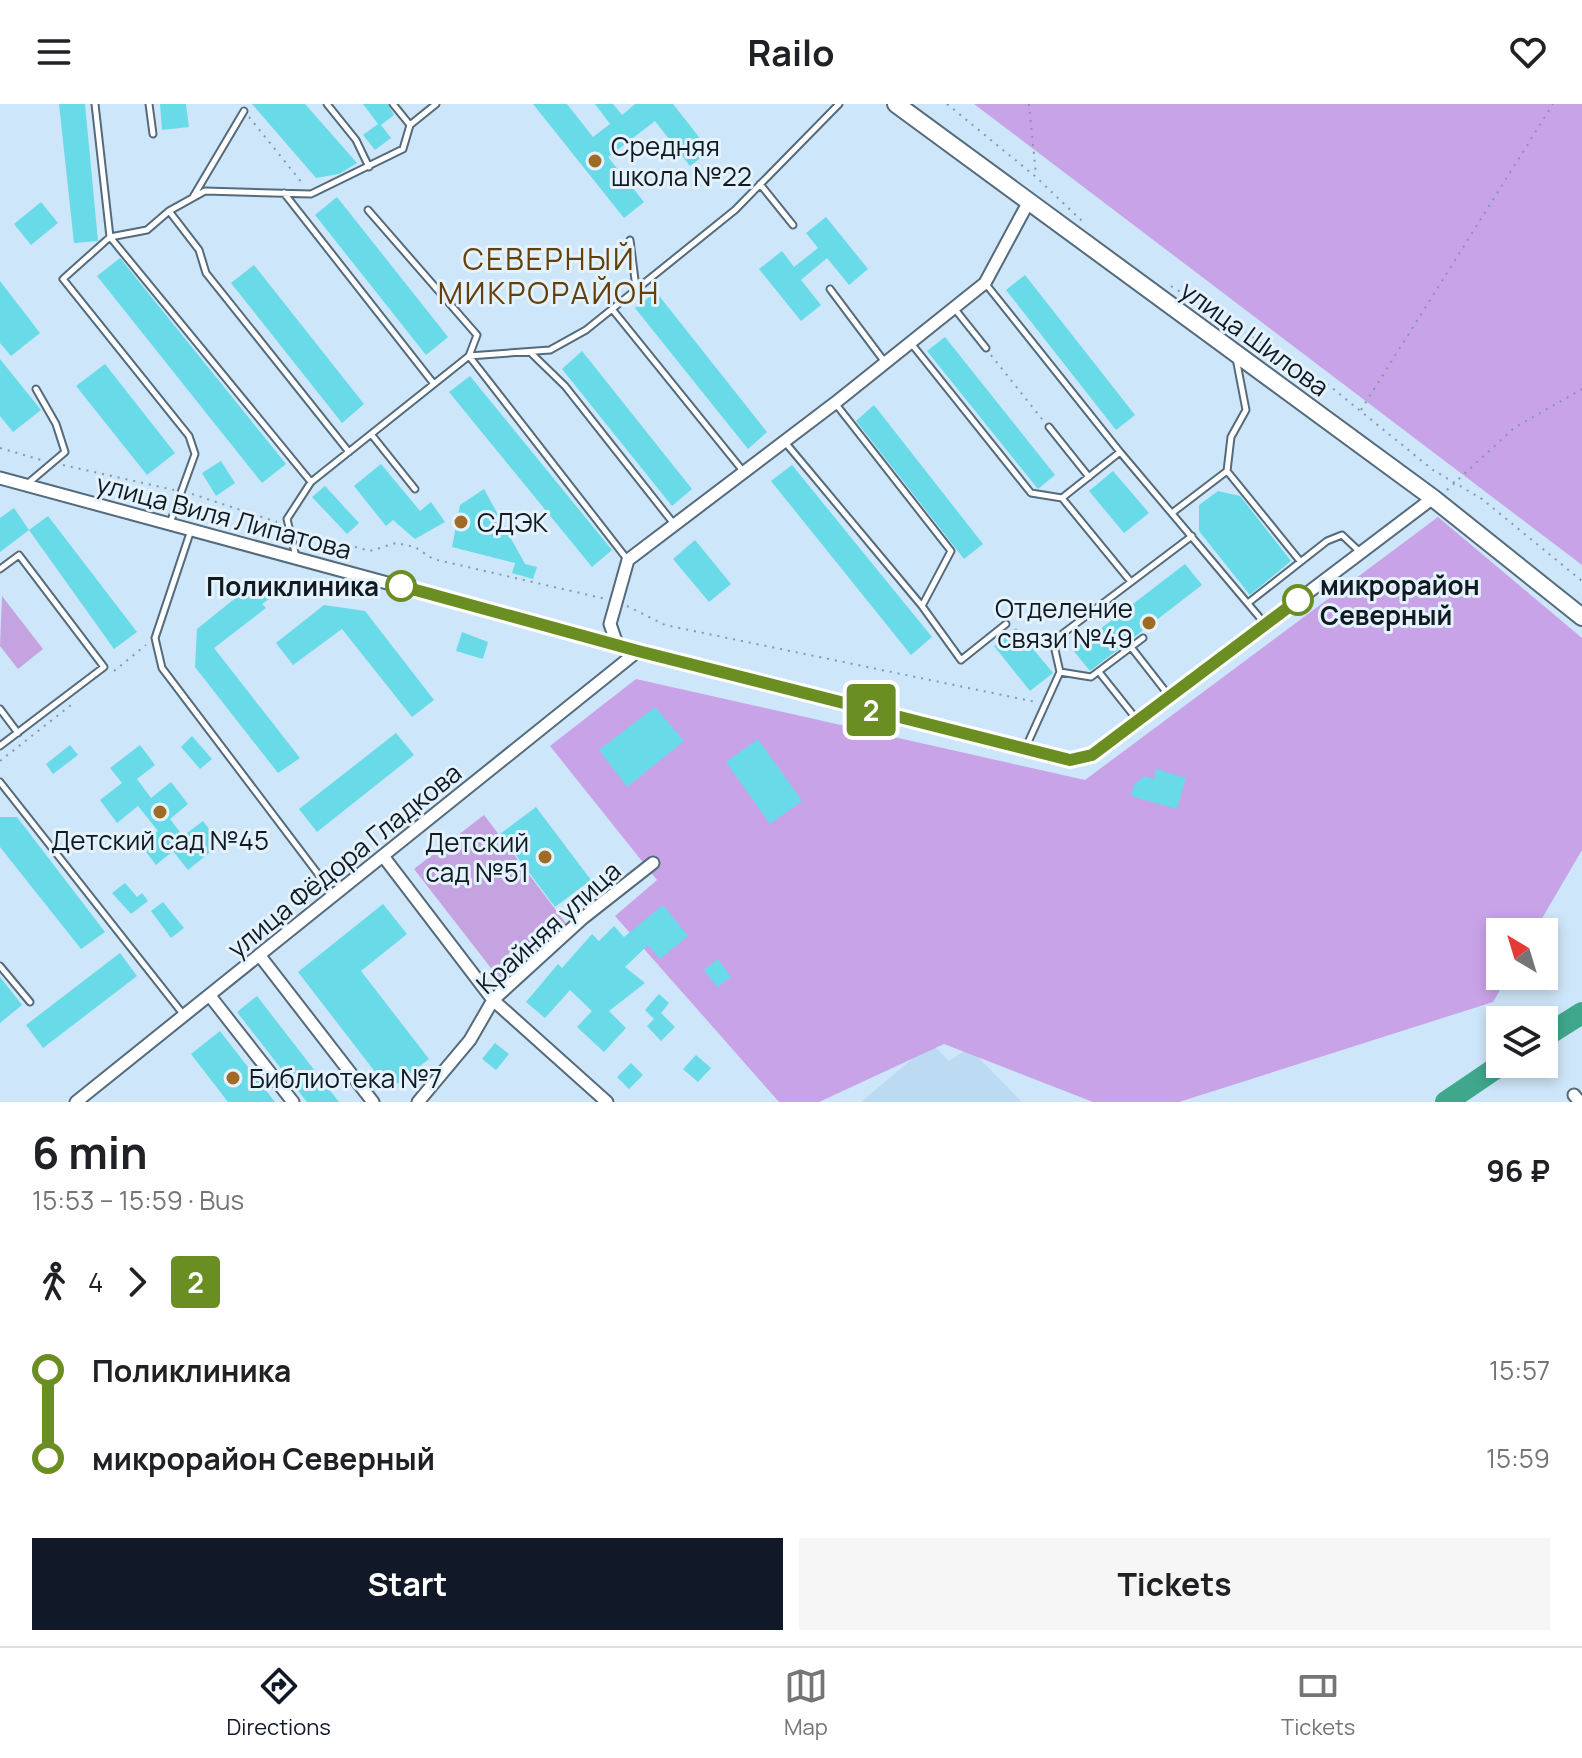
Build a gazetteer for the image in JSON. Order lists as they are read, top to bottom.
{
  "streets": {
    "main road": ["улица Шилова"],
    "street": ["улица Виля Липатова", "улица Фёдора Гладкова", "Крайняя улица"]
  },
  "crossings": [
    ["улица Шилова", "улица Виля Липатова"],
    ["улица Виля Липатова", "улица Фёдора Гладкова"]
  ],
  "districts": ["СЕВЕРНЫЙ МИКРОРАЙОН"],
  "places": [
    "Средняя школа №22",
    "СДЭК",
    "Поликлиника",
    "микрорайон Северный",
    "Отделение связи №49",
    "Детский сад №45",
    "Детский сад №51",
    "Библиотека №7"
  ],
  "lines": ["bus line 2"],
  "north": "top left",
  "page": {
    "header": "Railo",
    "on_map": "2",
    "heading": ["6 min", "15:53 – 15:59 · Bus", "96 ₽"],
    "legs": ["4", "2"],
    "list": [
      {
        "name": "Поликлиника",
        "value": "15:57"
      },
      {
        "name": "микрорайон Северный",
        "value": "15:59"
      }
    ],
    "buttons": ["Start", "Tickets"],
    "tabs": ["Directions", "Map", "Tickets"]
  }
}
